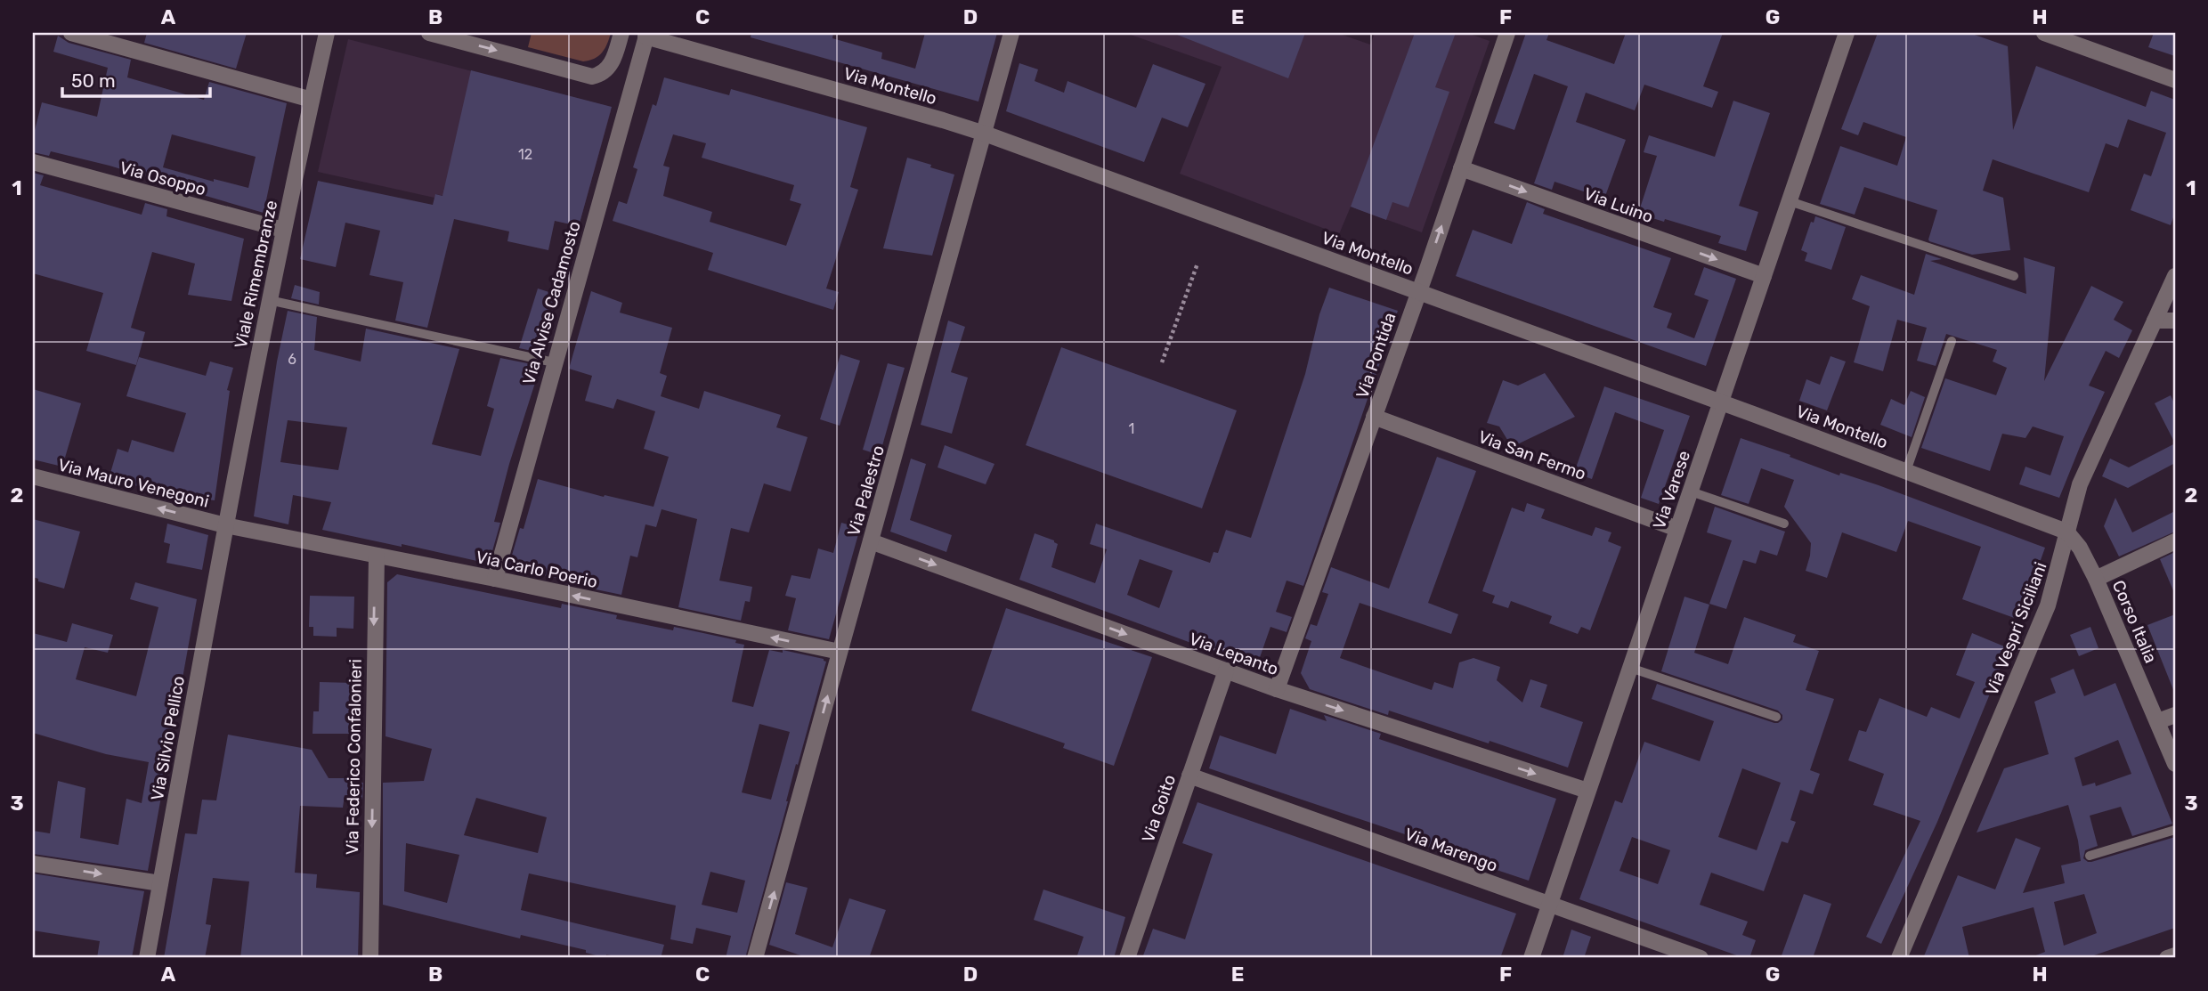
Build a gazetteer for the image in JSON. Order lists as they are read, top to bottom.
{
  "streets": {
    "street": [
      "Via Montello",
      "Via Osoppo",
      "Via Luino",
      "Viale Rimembranze",
      "Via Alvise Cadamosto",
      "Via Pontida",
      "Via San Fermo",
      "Via Mauro Venegoni",
      "Via Varese",
      "Via Palestro",
      "Via Carlo Poerio",
      "Corso Italia",
      "Via Vespri Siciliani",
      "Via Lepanto",
      "Via Silvio Pellico",
      "Via Federico Confalonieri",
      "Via Goito",
      "Via Marengo"
    ]
  },
  "crossings": [
    ["Via Montello", "Via Alvise Cadamosto"],
    ["Via Montello", "Via Pontida"],
    ["Via Montello", "Via Varese"],
    ["Via Montello", "Via Palestro"],
    ["Via Montello", "Corso Italia"],
    ["Via Montello", "Via Vespri Siciliani"],
    ["Via Osoppo", "Viale Rimembranze"],
    ["Via Luino", "Via Pontida"],
    ["Via Luino", "Via Varese"],
    ["Viale Rimembranze", "Via Mauro Venegoni"],
    ["Viale Rimembranze", "Via Carlo Poerio"],
    ["Viale Rimembranze", "Via Silvio Pellico"],
    ["Via Alvise Cadamosto", "Via Carlo Poerio"],
    ["Via Pontida", "Via San Fermo"],
    ["Via Pontida", "Via Lepanto"],
    ["Via San Fermo", "Via Varese"],
    ["Via Mauro Venegoni", "Via Carlo Poerio"],
    ["Via Mauro Venegoni", "Via Silvio Pellico"],
    ["Via Varese", "Via Lepanto"],
    ["Via Varese", "Via Marengo"],
    ["Via Palestro", "Via Carlo Poerio"],
    ["Via Palestro", "Via Lepanto"],
    ["Via Carlo Poerio", "Via Silvio Pellico"],
    ["Via Carlo Poerio", "Via Federico Confalonieri"],
    ["Corso Italia", "Via Vespri Siciliani"],
    ["Via Lepanto", "Via Goito"],
    ["Via Goito", "Via Marengo"]
  ],
  "one_way": [
    "Via Luino",
    "Via Mauro Venegoni",
    "Via Carlo Poerio",
    "Via Lepanto",
    "Via Federico Confalonieri"
  ],
  "house_numbers": ["12", "6", "1"],
  "scale_bar": "50 m",
  "grid": {
    "columns": [
      "A",
      "B",
      "C",
      "D",
      "E",
      "F",
      "G",
      "H"
    ],
    "rows": ["1", "2", "3"]
  }
}
